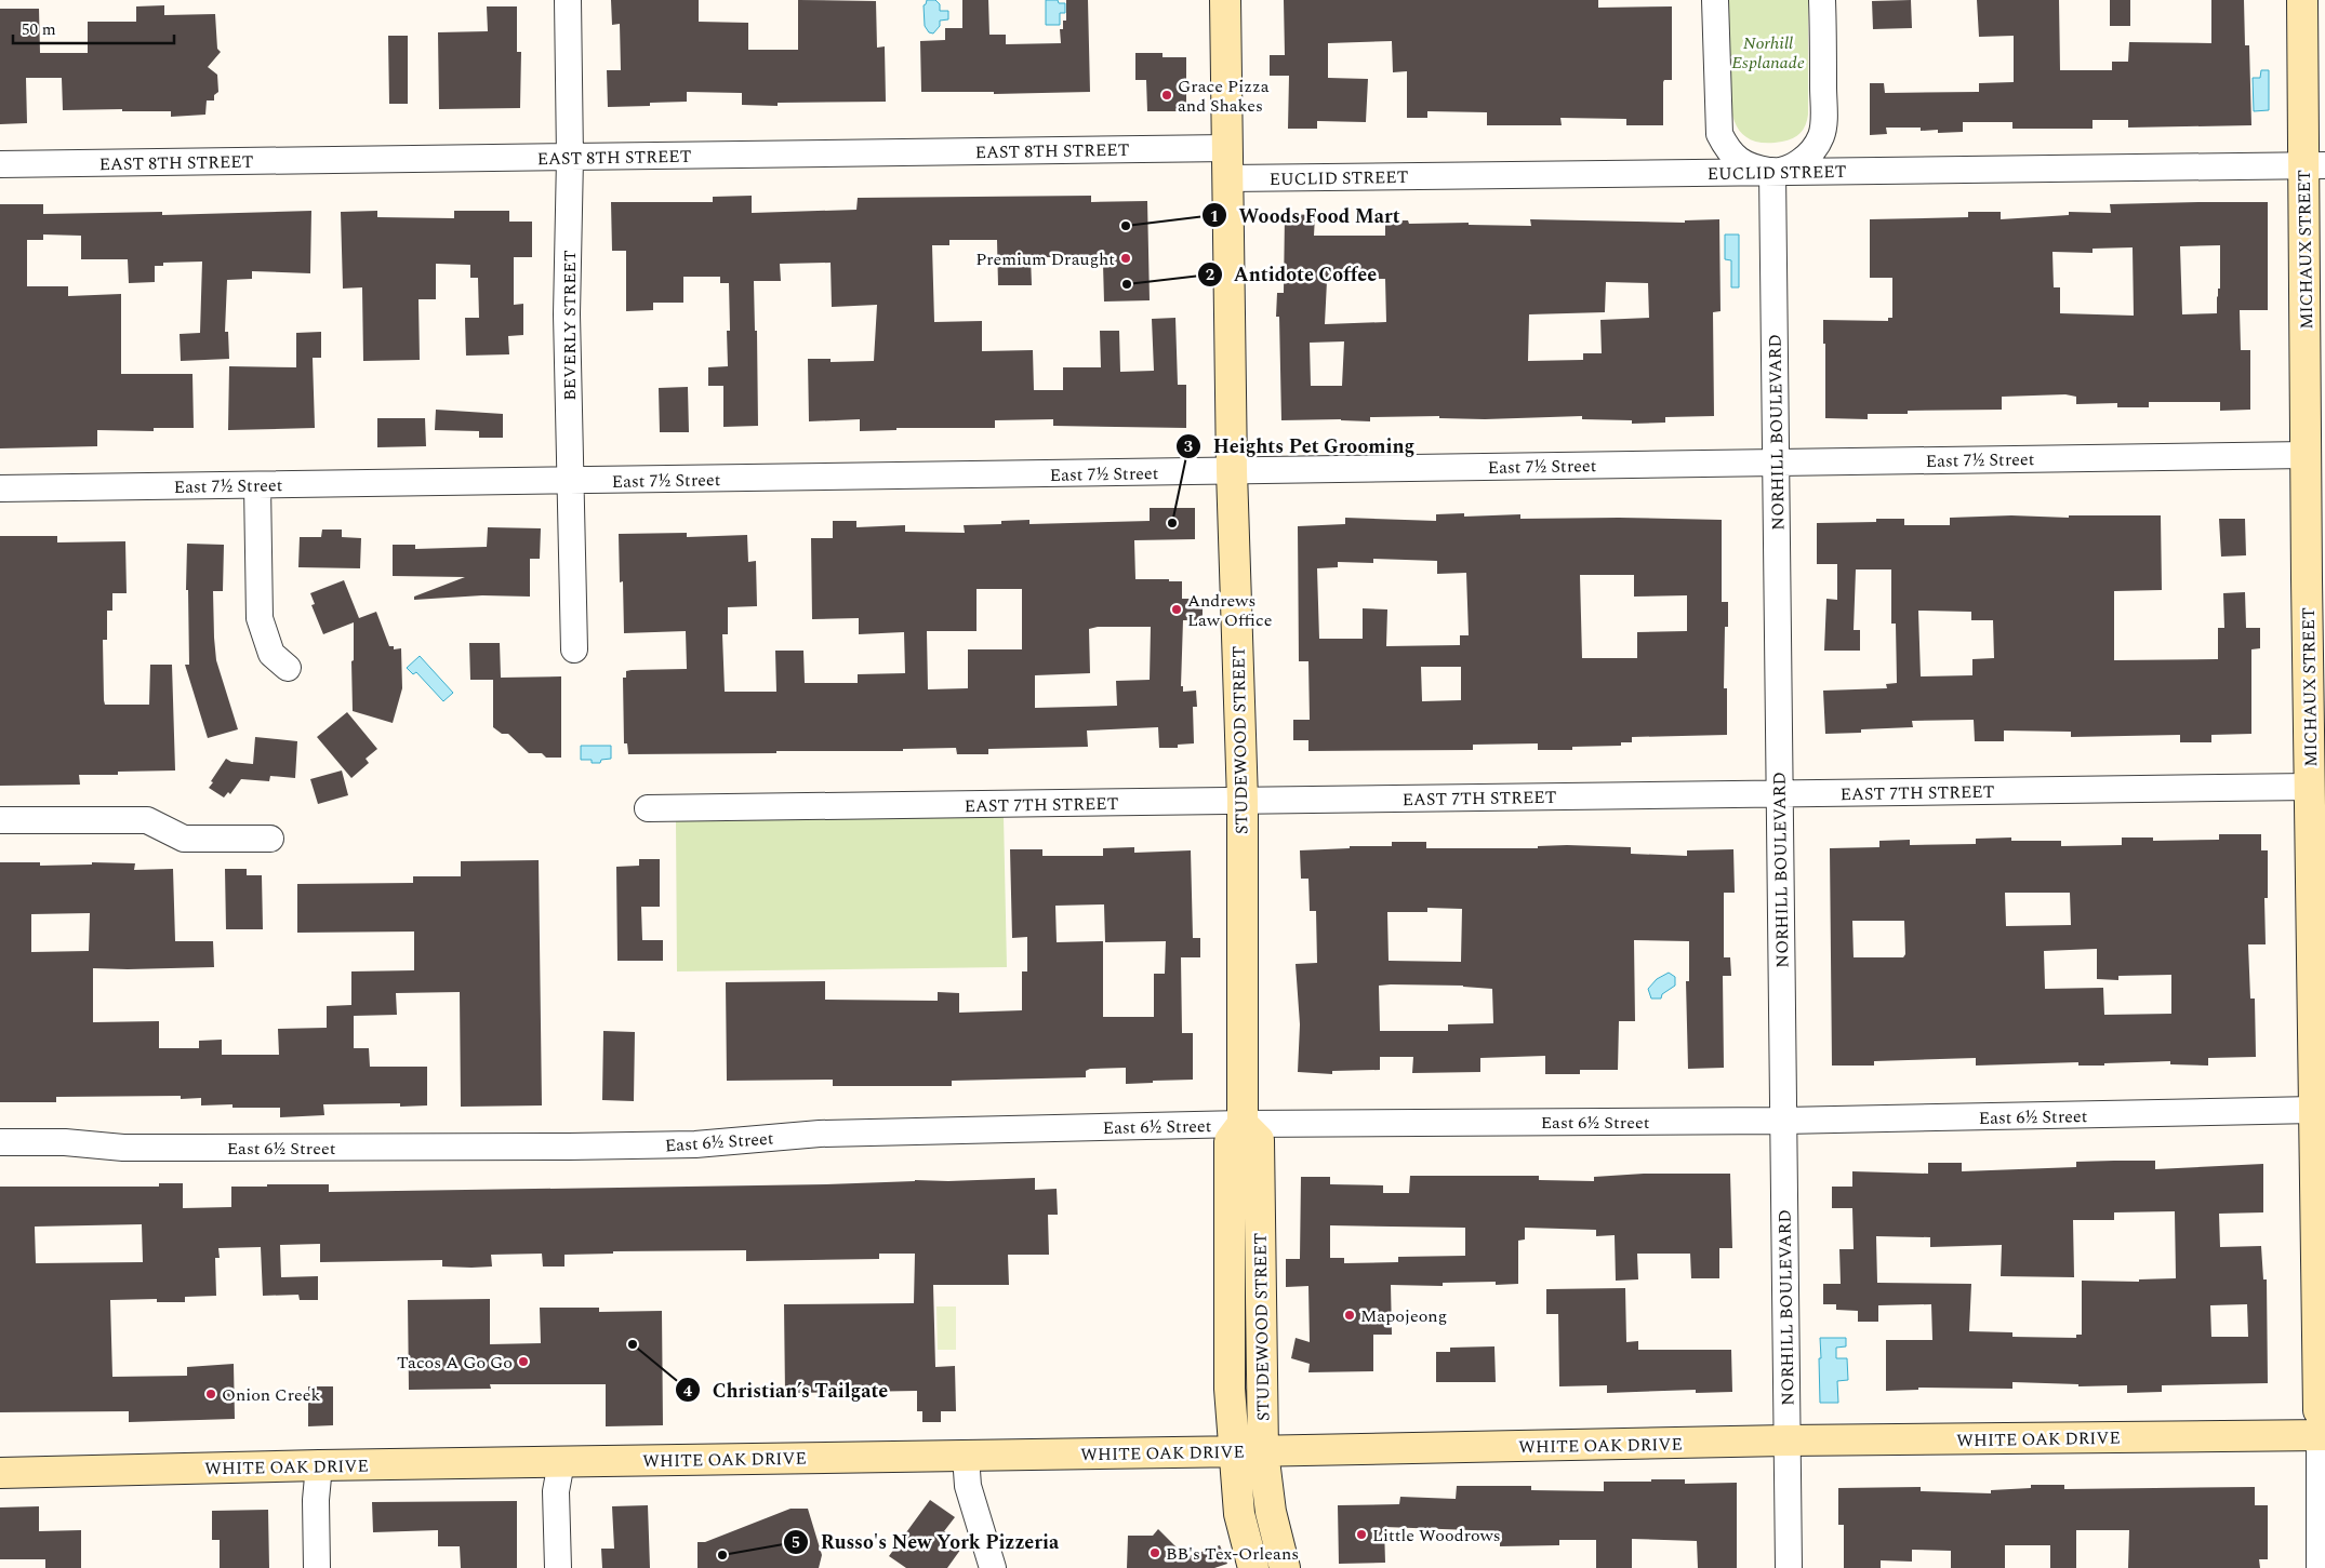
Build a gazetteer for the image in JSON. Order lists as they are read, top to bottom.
{
  "streets": {
    "main road": ["MICHAUX STREET", "STUDEWOOD STREET", "WHITE OAK DRIVE"],
    "street": [
      "EAST 8TH STREET",
      "EUCLID STREET",
      "BEVERLY STREET",
      "NORHILL BOULEVARD",
      "East 7½ Street",
      "EAST 7TH STREET",
      "East 6½ Street"
    ]
  },
  "crossings": [
    ["EAST 8TH STREET", "BEVERLY STREET"],
    ["EAST 8TH STREET", "STUDEWOOD STREET"],
    ["EUCLID STREET", "MICHAUX STREET"],
    ["EUCLID STREET", "NORHILL BOULEVARD"],
    ["EUCLID STREET", "STUDEWOOD STREET"],
    ["MICHAUX STREET", "East 7½ Street"],
    ["MICHAUX STREET", "EAST 7TH STREET"],
    ["MICHAUX STREET", "East 6½ Street"],
    ["MICHAUX STREET", "WHITE OAK DRIVE"],
    ["BEVERLY STREET", "East 7½ Street"],
    ["NORHILL BOULEVARD", "East 7½ Street"],
    ["NORHILL BOULEVARD", "EAST 7TH STREET"],
    ["NORHILL BOULEVARD", "East 6½ Street"],
    ["NORHILL BOULEVARD", "WHITE OAK DRIVE"],
    ["East 7½ Street", "STUDEWOOD STREET"],
    ["STUDEWOOD STREET", "EAST 7TH STREET"],
    ["STUDEWOOD STREET", "East 6½ Street"],
    ["STUDEWOOD STREET", "WHITE OAK DRIVE"]
  ],
  "parks": ["Norhill Esplanade"],
  "places": [
    "Grace Pizza and Shakes",
    "Woods Food Mart",
    "Premium Draught",
    "Antidote Coffee",
    "Heights Pet Grooming",
    "Andrews Law Office",
    "Mapojeong",
    "Christian’s Tailgate",
    "Tacos A Go Go",
    "Onion Creek",
    "Little Woodrows",
    "BB's Tex-Orleans",
    "Russo's New York Pizzeria"
  ],
  "scale_bar": "50 m"
}
